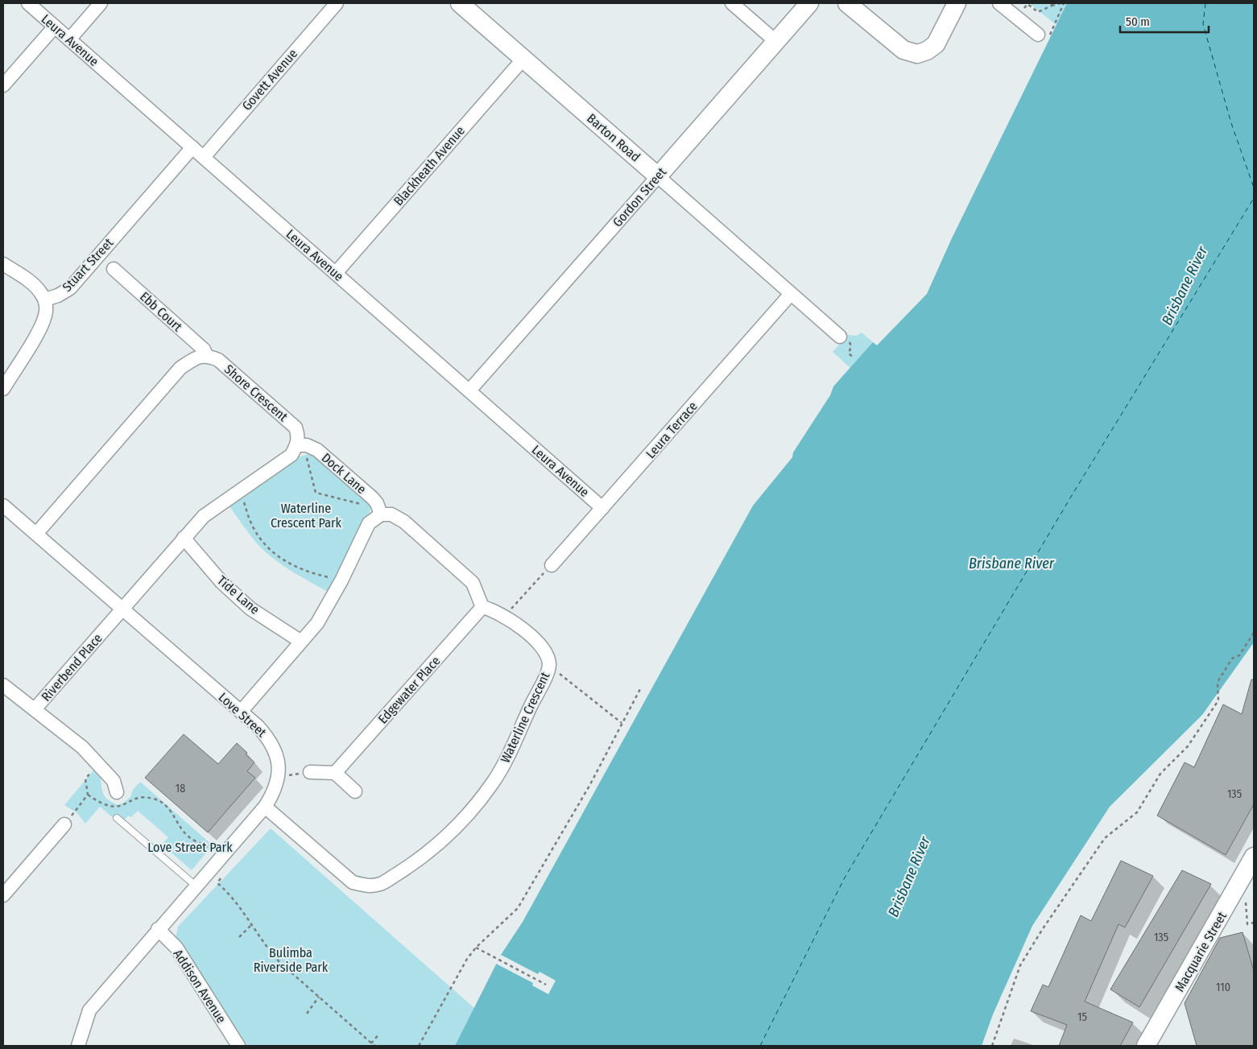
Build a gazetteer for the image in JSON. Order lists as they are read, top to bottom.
{
  "streets": {
    "street": [
      "Leura Avenue",
      "Govett Avenue",
      "Barton Road",
      "Blackheath Avenue",
      "Gordon Street",
      "Stuart Street",
      "Ebb Court",
      "Shore Crescent",
      "Leura Terrace",
      "Dock Lane",
      "Tide Lane",
      "Riverbend Place",
      "Edgewater Place",
      "Love Street",
      "Waterline Crescent",
      "Macquarie Street",
      "Addison Avenue"
    ]
  },
  "crossings": [
    ["Leura Avenue", "Govett Avenue"],
    ["Leura Avenue", "Blackheath Avenue"],
    ["Leura Avenue", "Gordon Street"],
    ["Leura Avenue", "Stuart Street"],
    ["Leura Avenue", "Leura Terrace"],
    ["Barton Road", "Blackheath Avenue"],
    ["Barton Road", "Gordon Street"],
    ["Barton Road", "Leura Terrace"],
    ["Ebb Court", "Shore Crescent"],
    ["Shore Crescent", "Dock Lane"],
    ["Riverbend Place", "Love Street"],
    ["Edgewater Place", "Waterline Crescent"],
    ["Love Street", "Waterline Crescent"],
    ["Love Street", "Addison Avenue"]
  ],
  "water": ["Brisbane River"],
  "parks": ["Waterline Crescent Park", "Love Street Park", "Bulimba Riverside Park"],
  "house_numbers": [
    "18",
    "135",
    "135",
    "110",
    "15"
  ],
  "scale_bar": "50 m"
}
